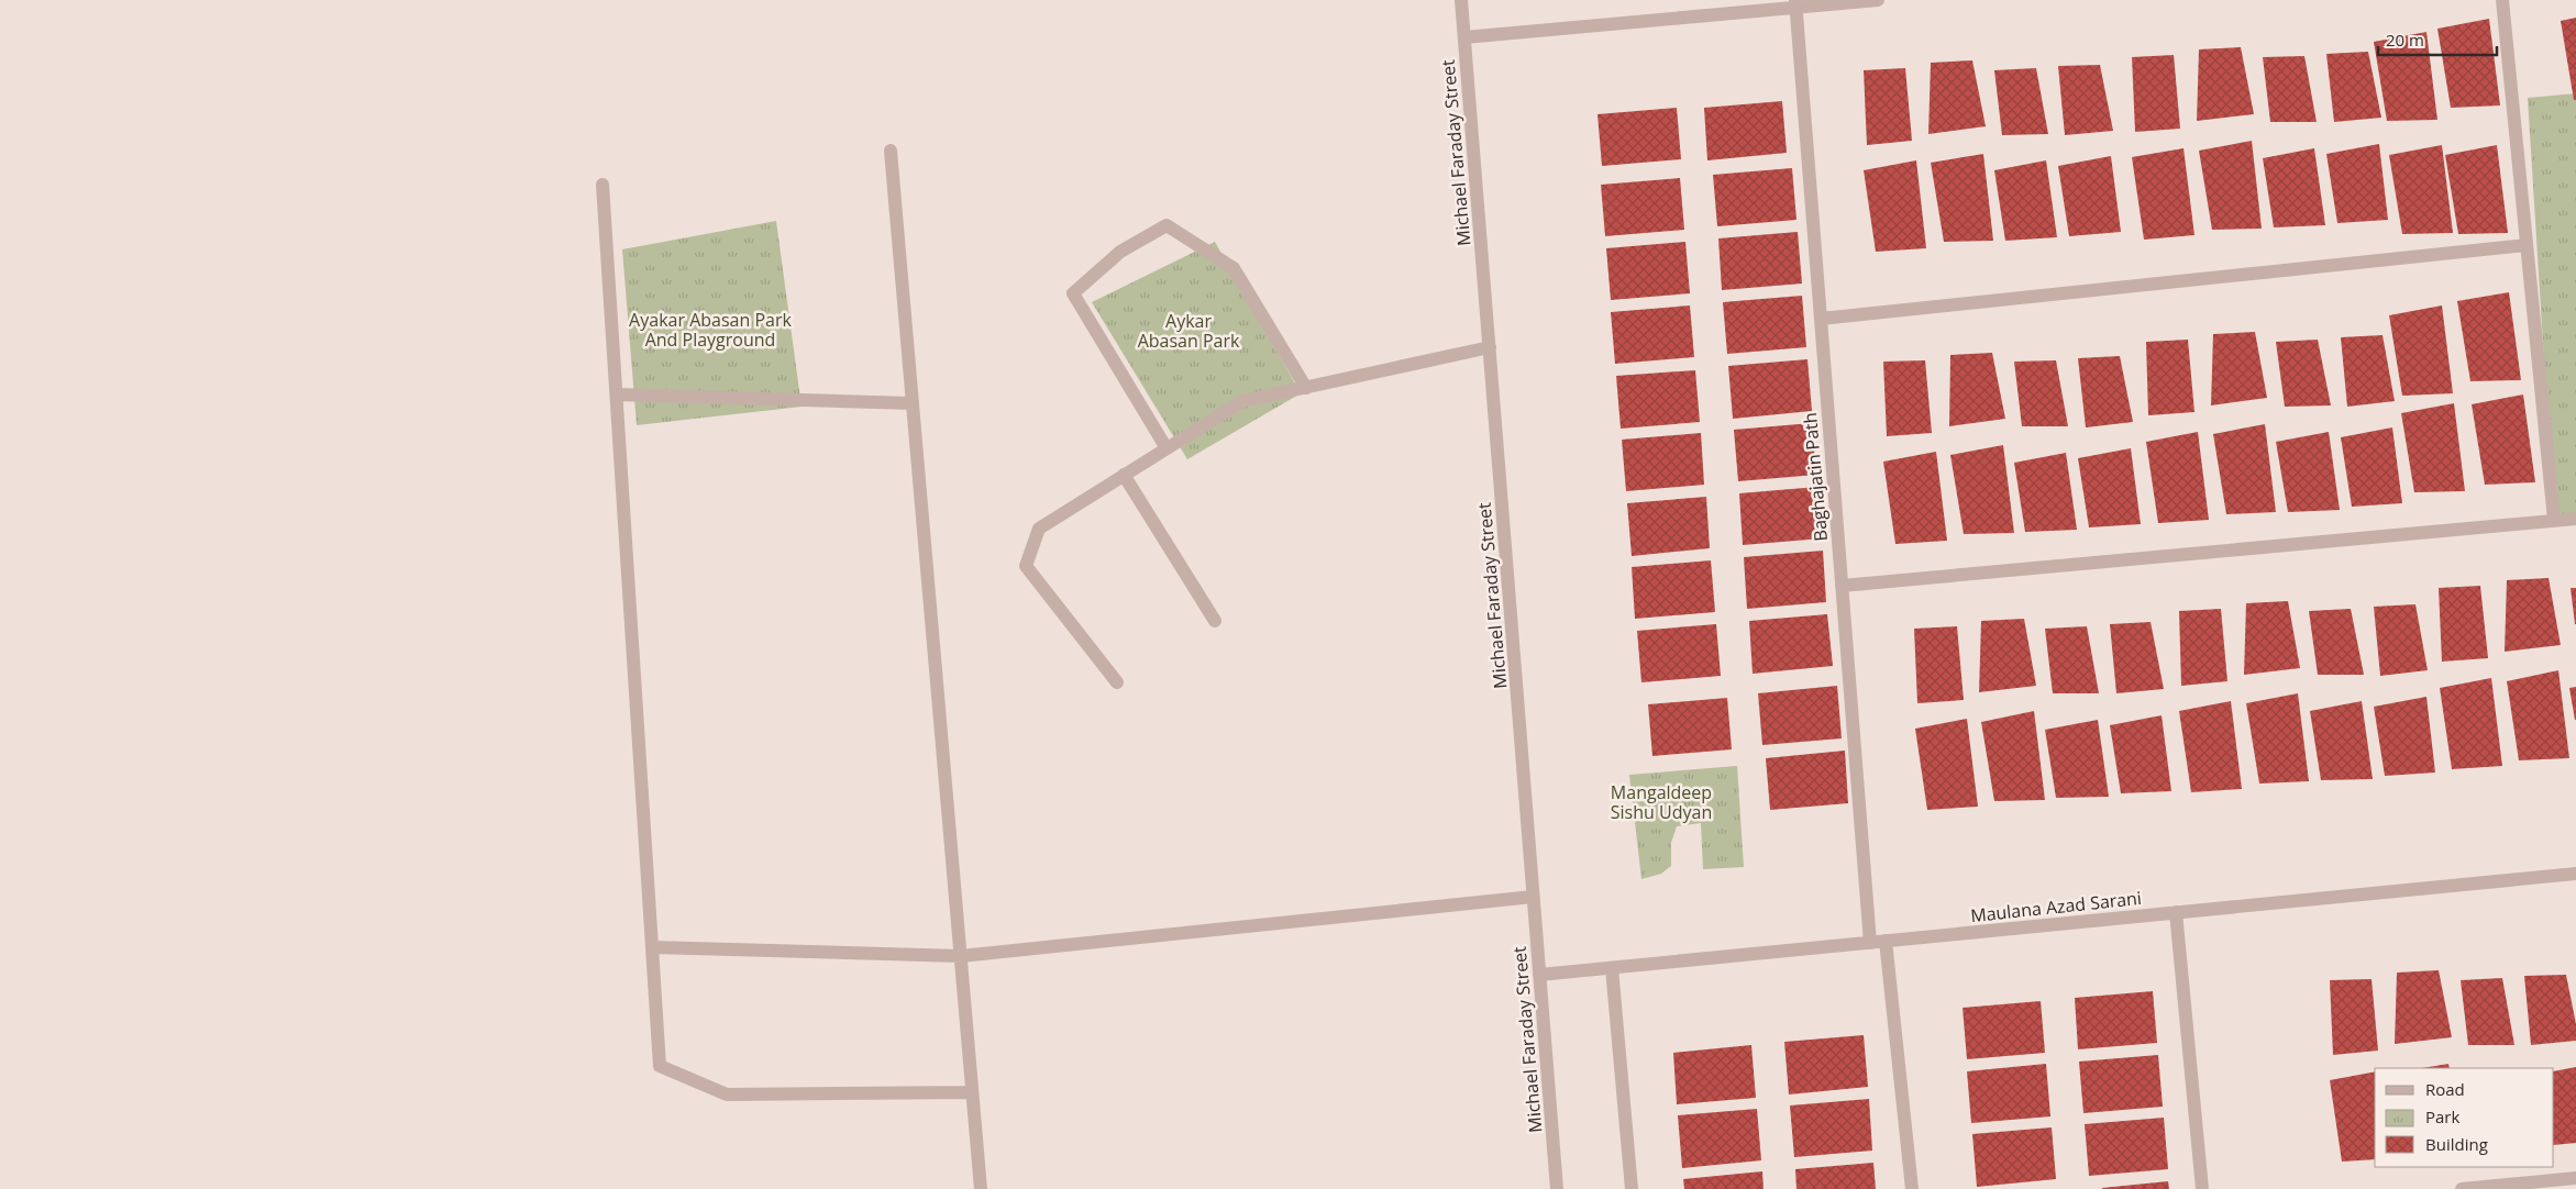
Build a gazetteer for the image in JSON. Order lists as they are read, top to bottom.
{
  "streets": {
    "street": ["Michael Faraday Street", "Baghajatin Path", "Maulana Azad Sarani"]
  },
  "crossings": [
    ["Michael Faraday Street", "Maulana Azad Sarani"],
    ["Baghajatin Path", "Maulana Azad Sarani"]
  ],
  "parks": ["Ayakar Abasan Park And Playground", "Aykar Abasan Park", "Mangaldeep Sishu Udyan"],
  "legend": ["Road", "Park", "Building"],
  "scale_bar": "20 m"
}
